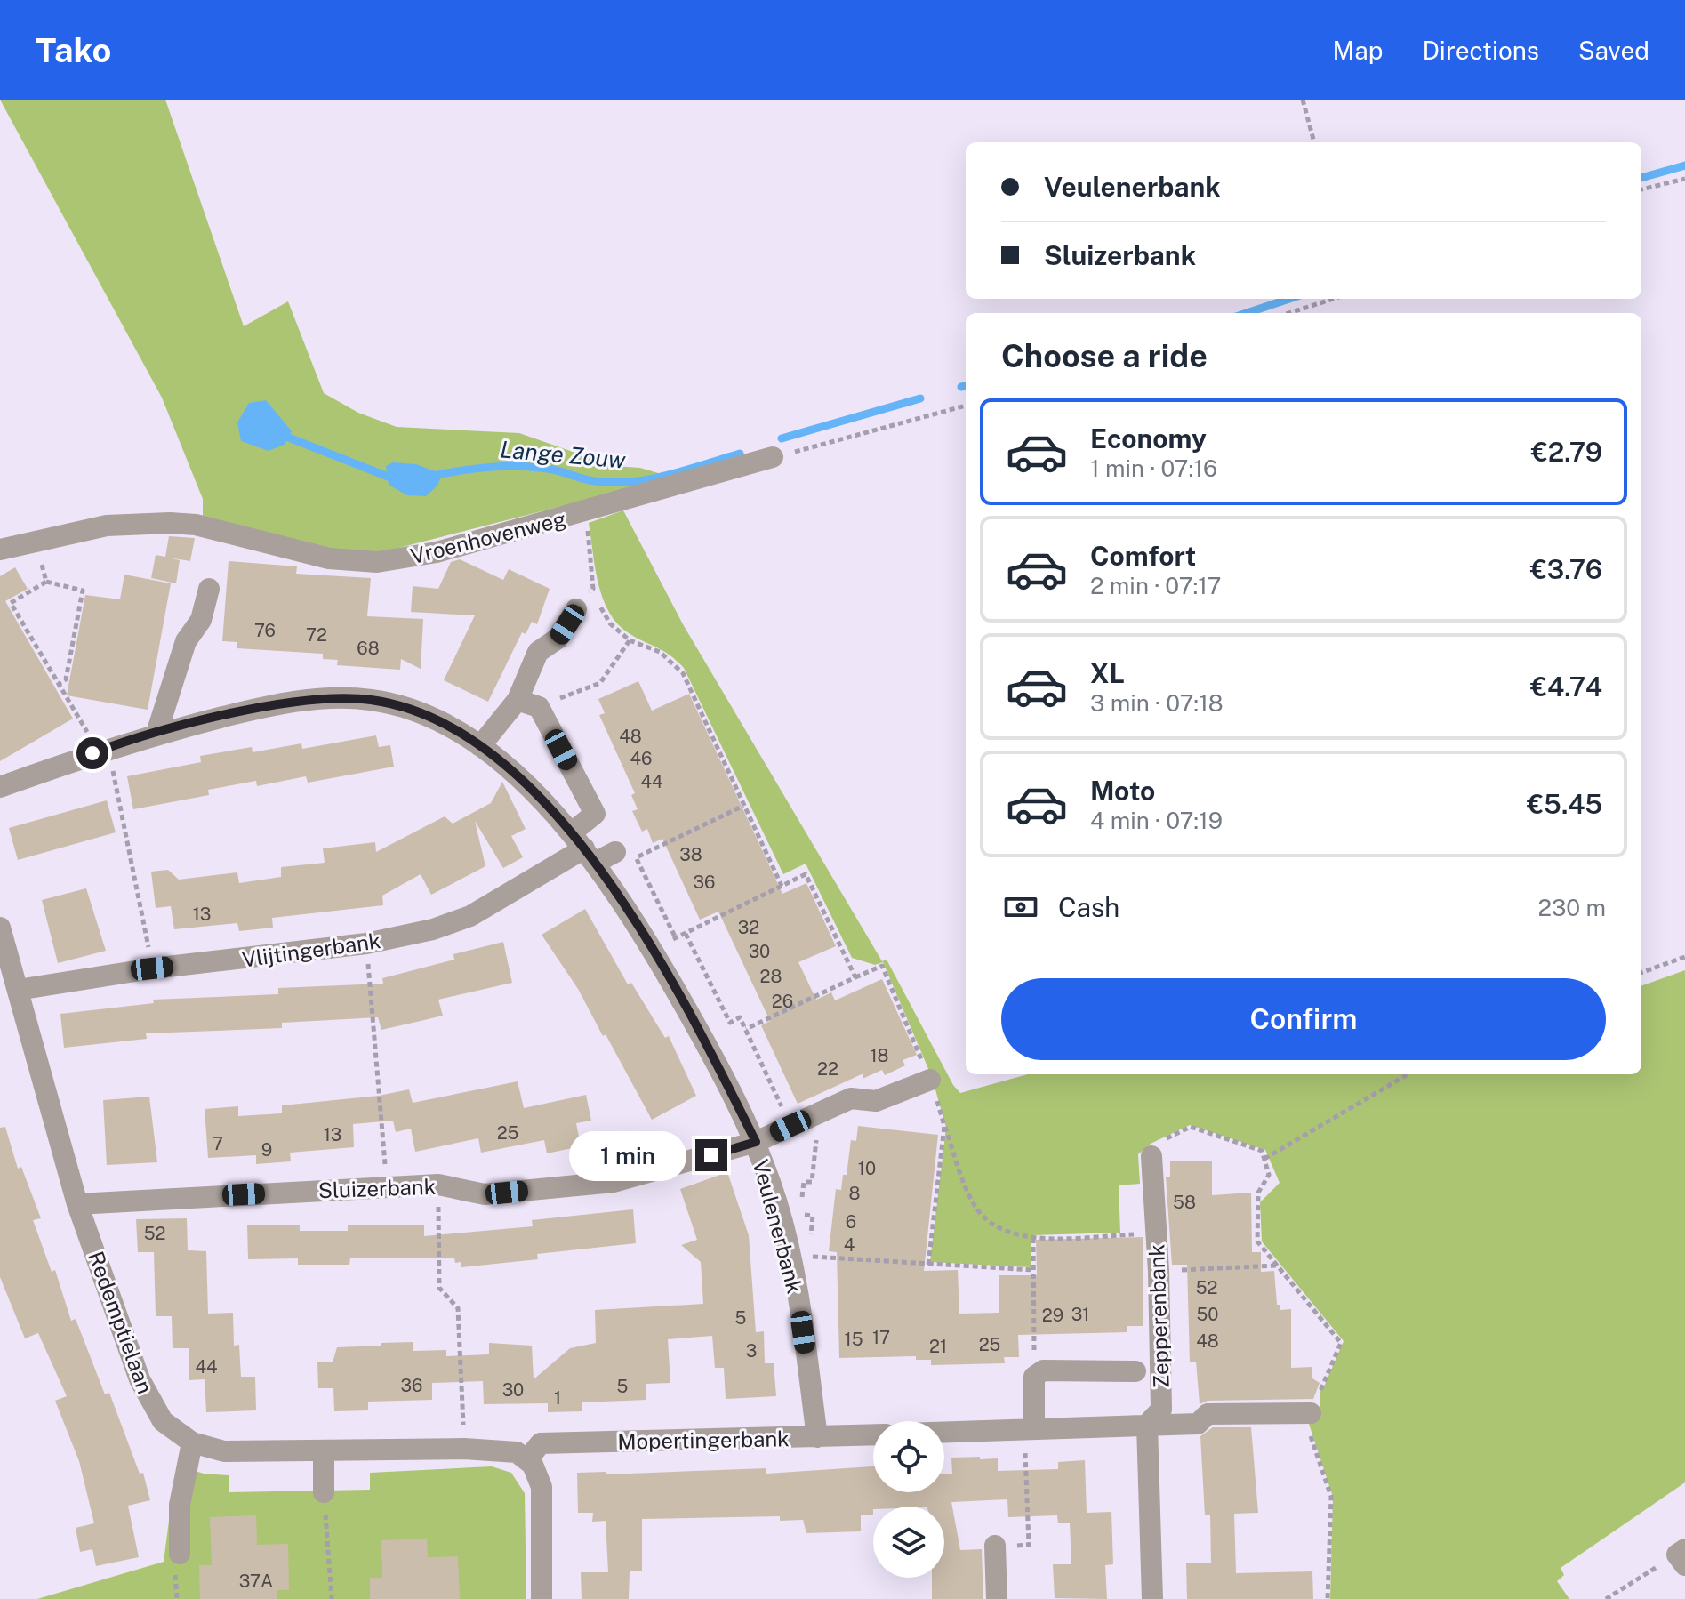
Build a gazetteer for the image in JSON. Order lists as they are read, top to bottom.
{
  "streets": {
    "street": [
      "Vroenhovenweg",
      "Vlijtingerbank",
      "Sluizerbank",
      "Veulenerbank",
      "Zepperenbank",
      "Redemptielaan",
      "Mopertingerbank"
    ]
  },
  "crossings": [
    ["Vlijtingerbank", "Veulenerbank"],
    ["Vlijtingerbank", "Redemptielaan"],
    ["Sluizerbank", "Veulenerbank"],
    ["Sluizerbank", "Redemptielaan"],
    ["Veulenerbank", "Mopertingerbank"],
    ["Redemptielaan", "Mopertingerbank"]
  ],
  "water": ["Lange Zouw"],
  "house_numbers": [
    "76",
    "72",
    "68",
    "48",
    "46",
    "44",
    "38",
    "36",
    "13",
    "32",
    "30",
    "28",
    "26",
    "18",
    "22",
    "25",
    "13",
    "7",
    "9",
    "10",
    "8",
    "58",
    "6",
    "52",
    "4",
    "52",
    "31",
    "50",
    "29",
    "5",
    "17",
    "15",
    "48",
    "25",
    "21",
    "3",
    "44",
    "36",
    "5",
    "30",
    "1",
    "37A"
  ],
  "page": {
    "header": "Tako",
    "nav": ["Map", "Directions", "Saved"],
    "banner": ["Veulenerbank", "Sluizerbank"],
    "heading": "Choose a ride",
    "list": [
      {
        "name": "Economy",
        "note": "1 min · 07:16",
        "value": "€2.79"
      },
      {
        "name": "Comfort",
        "note": "2 min · 07:17",
        "value": "€3.76"
      },
      {
        "name": "XL",
        "note": "3 min · 07:18",
        "value": "€4.74"
      },
      {
        "name": "Moto",
        "note": "4 min · 07:19",
        "value": "€5.45"
      }
    ],
    "pay": ["Cash", "230 m"],
    "buttons": "Confirm",
    "bubble": "1 min"
  }
}
